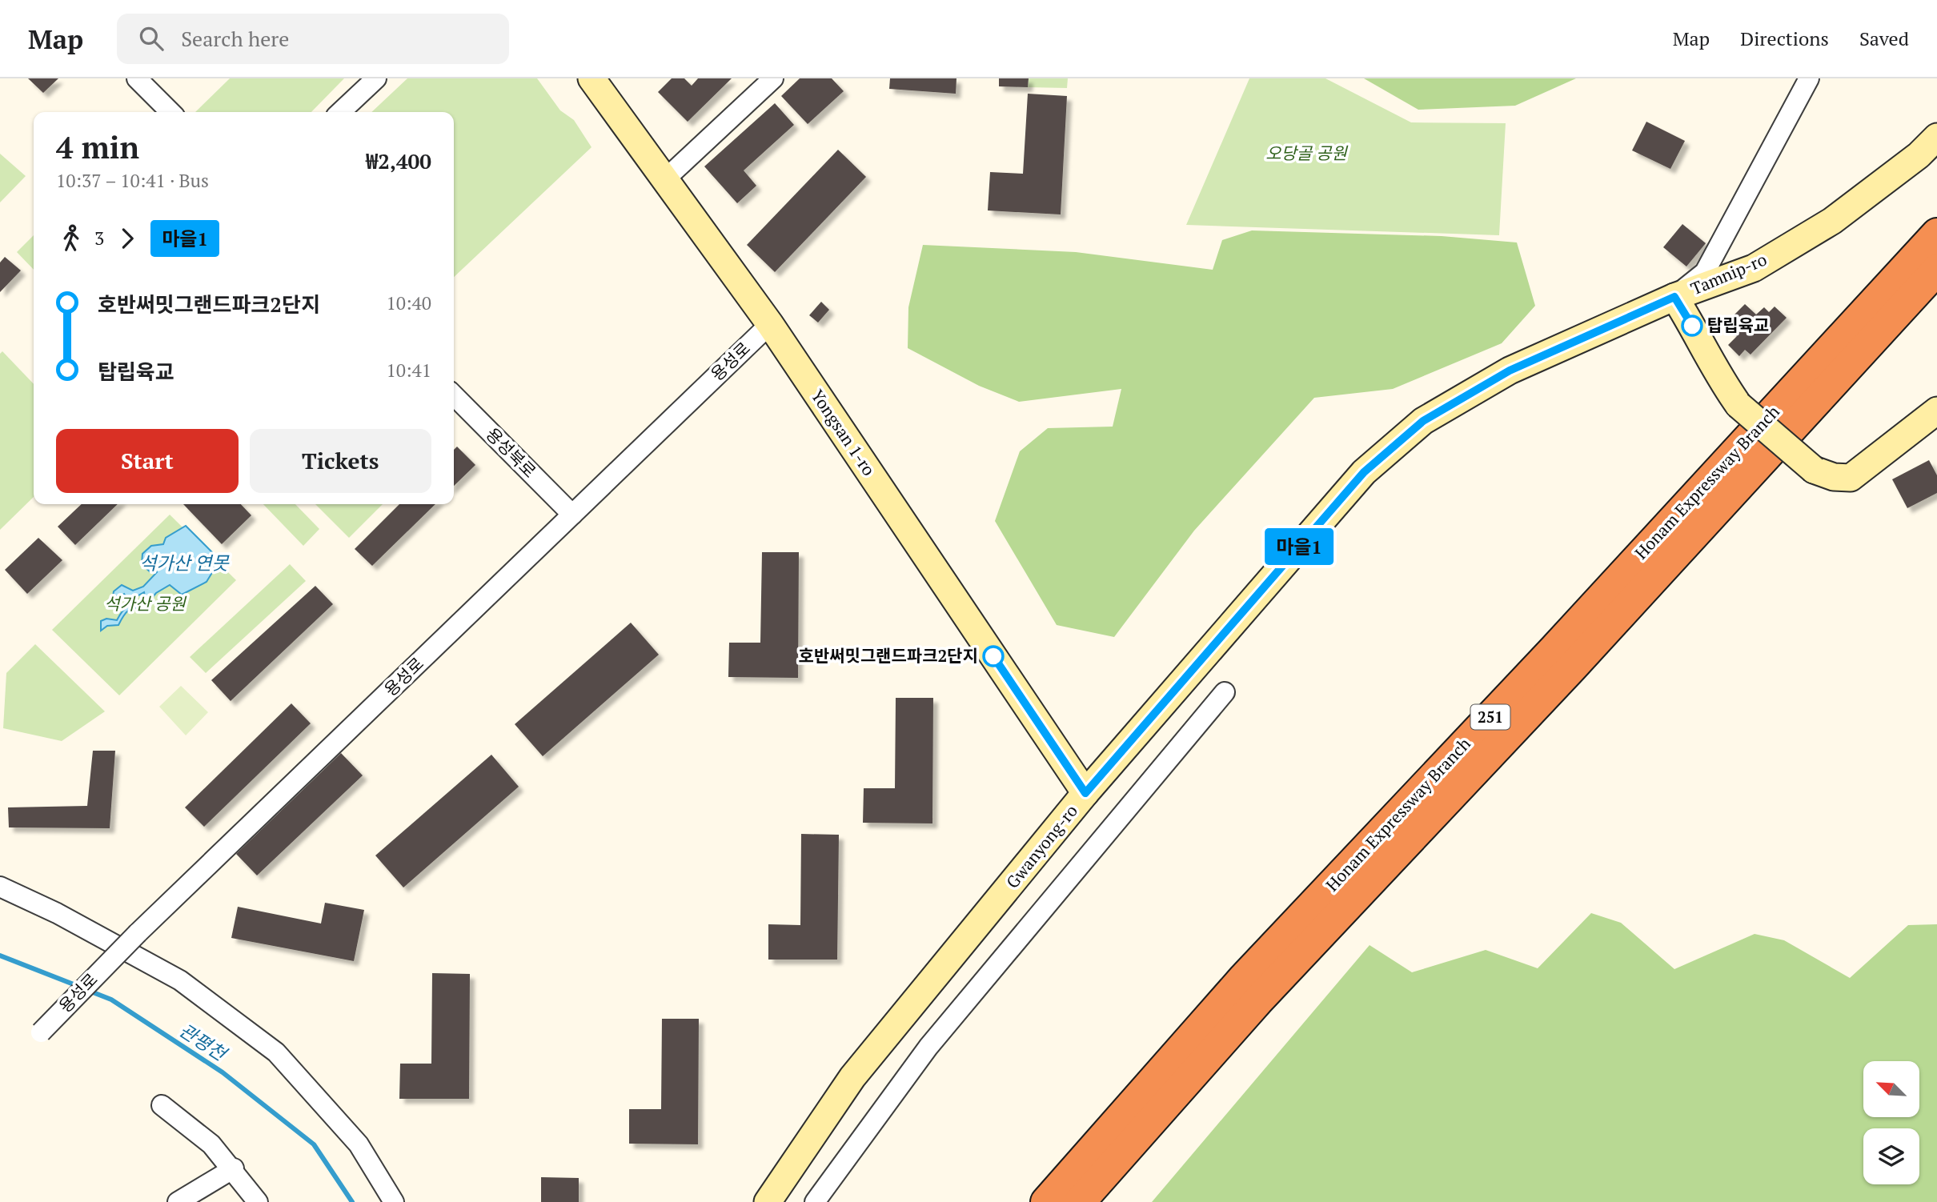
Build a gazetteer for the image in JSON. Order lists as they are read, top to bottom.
{
  "streets": {
    "highway": ["Honam Expressway Branch", "251"],
    "main road": ["Tamnip-ro", "Yongsan 1-ro", "Gwanyong-ro"],
    "street": ["용성로", "용성북로"]
  },
  "crossings": [
    ["Tamnip-ro", "Gwanyong-ro"],
    ["용성로", "Yongsan 1-ro"],
    ["용성로", "용성북로"],
    ["Yongsan 1-ro", "Gwanyong-ro"]
  ],
  "water": ["석가산 연못", "관평천"],
  "parks": ["오당골 공원", "석가산 공원"],
  "places": ["탑립육교", "호반써밋그랜드파크2단지"],
  "lines": ["bus line 마을1"],
  "north": "top left",
  "page": {
    "header": "Map",
    "search": "Search here",
    "nav": ["Map", "Directions", "Saved"],
    "on_map": "마을1",
    "heading": ["4 min", "10:37 – 10:41 · Bus", "₩2,400"],
    "legs": ["3", "마을1"],
    "list": [
      {
        "name": "호반써밋그랜드파크2단지",
        "value": "10:40"
      },
      {
        "name": "탑립육교",
        "value": "10:41"
      }
    ],
    "buttons": ["Start", "Tickets"]
  }
}
